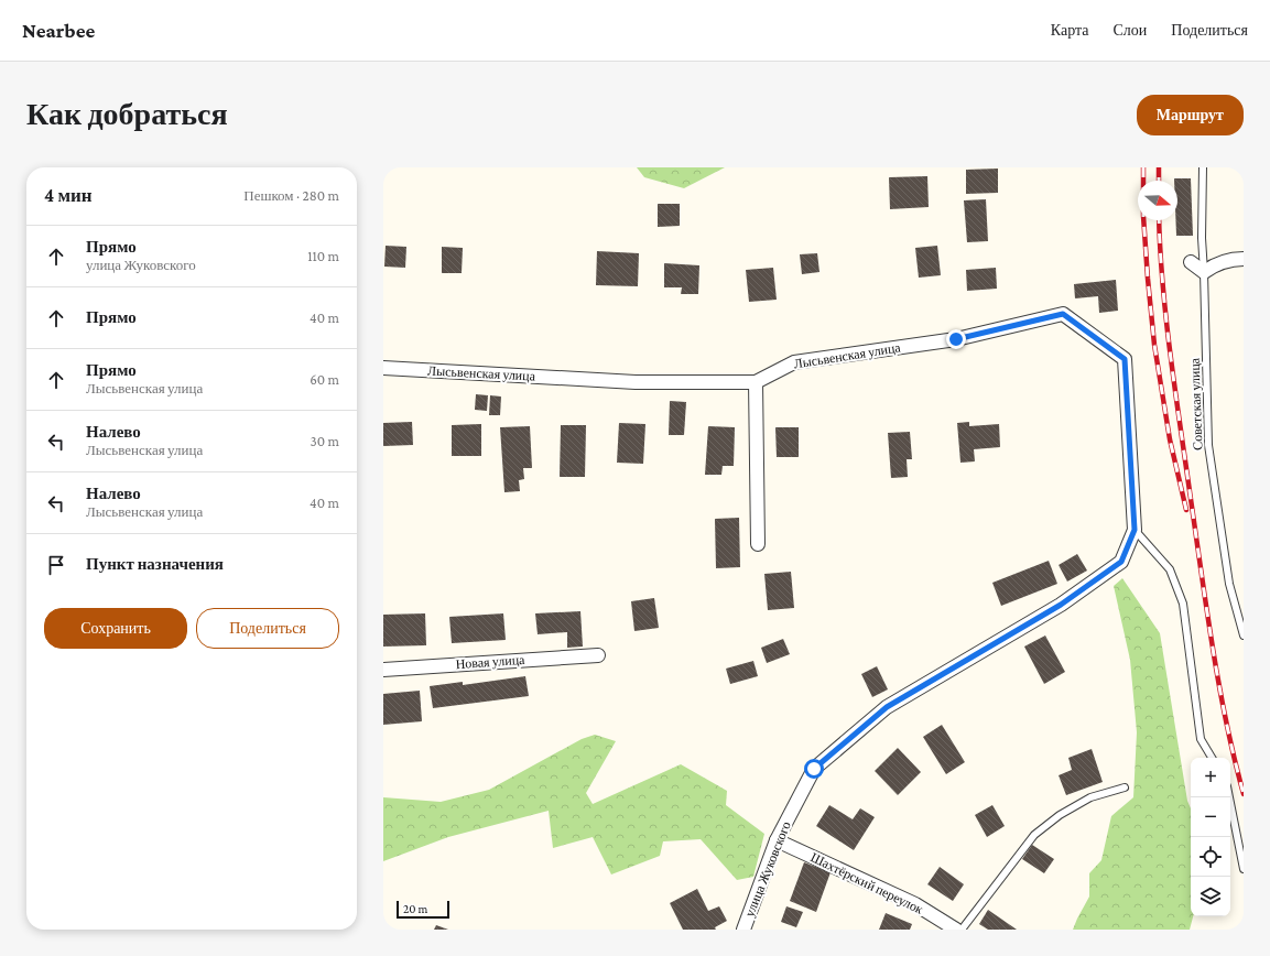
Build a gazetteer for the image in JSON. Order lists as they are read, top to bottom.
{
  "streets": {
    "street": [
      "Лысьвенская улица",
      "Новая улица",
      "улица Жуковского",
      "Шахтёрский переулок"
    ],
    "lane": ["Советская улица"]
  },
  "crossings": [
    ["Лысьвенская улица", "улица Жуковского"],
    ["улица Жуковского", "Шахтёрский переулок"]
  ],
  "scale_bar": "20 m",
  "north": "right",
  "page": {
    "header": "Nearbee",
    "nav": ["Карта", "Слои", "Поделиться"],
    "buttons": [
      "Маршрут",
      ["Сохранить", "Поделиться"]
    ],
    "title": "Как добраться",
    "heading": ["4 мин", "Пешком · 280 m"],
    "list": [
      ["Прямо", "улица Жуковского", "110 m"],
      ["Прямо", "40 m"],
      ["Прямо", "Лысьвенская улица", "60 m"],
      ["Налево", "Лысьвенская улица", "30 m"],
      ["Налево", "Лысьвенская улица", "40 m"],
      "Пункт назначения"
    ],
    "map_buttons": ["+", "−"],
    "scale": "20 m"
  }
}
